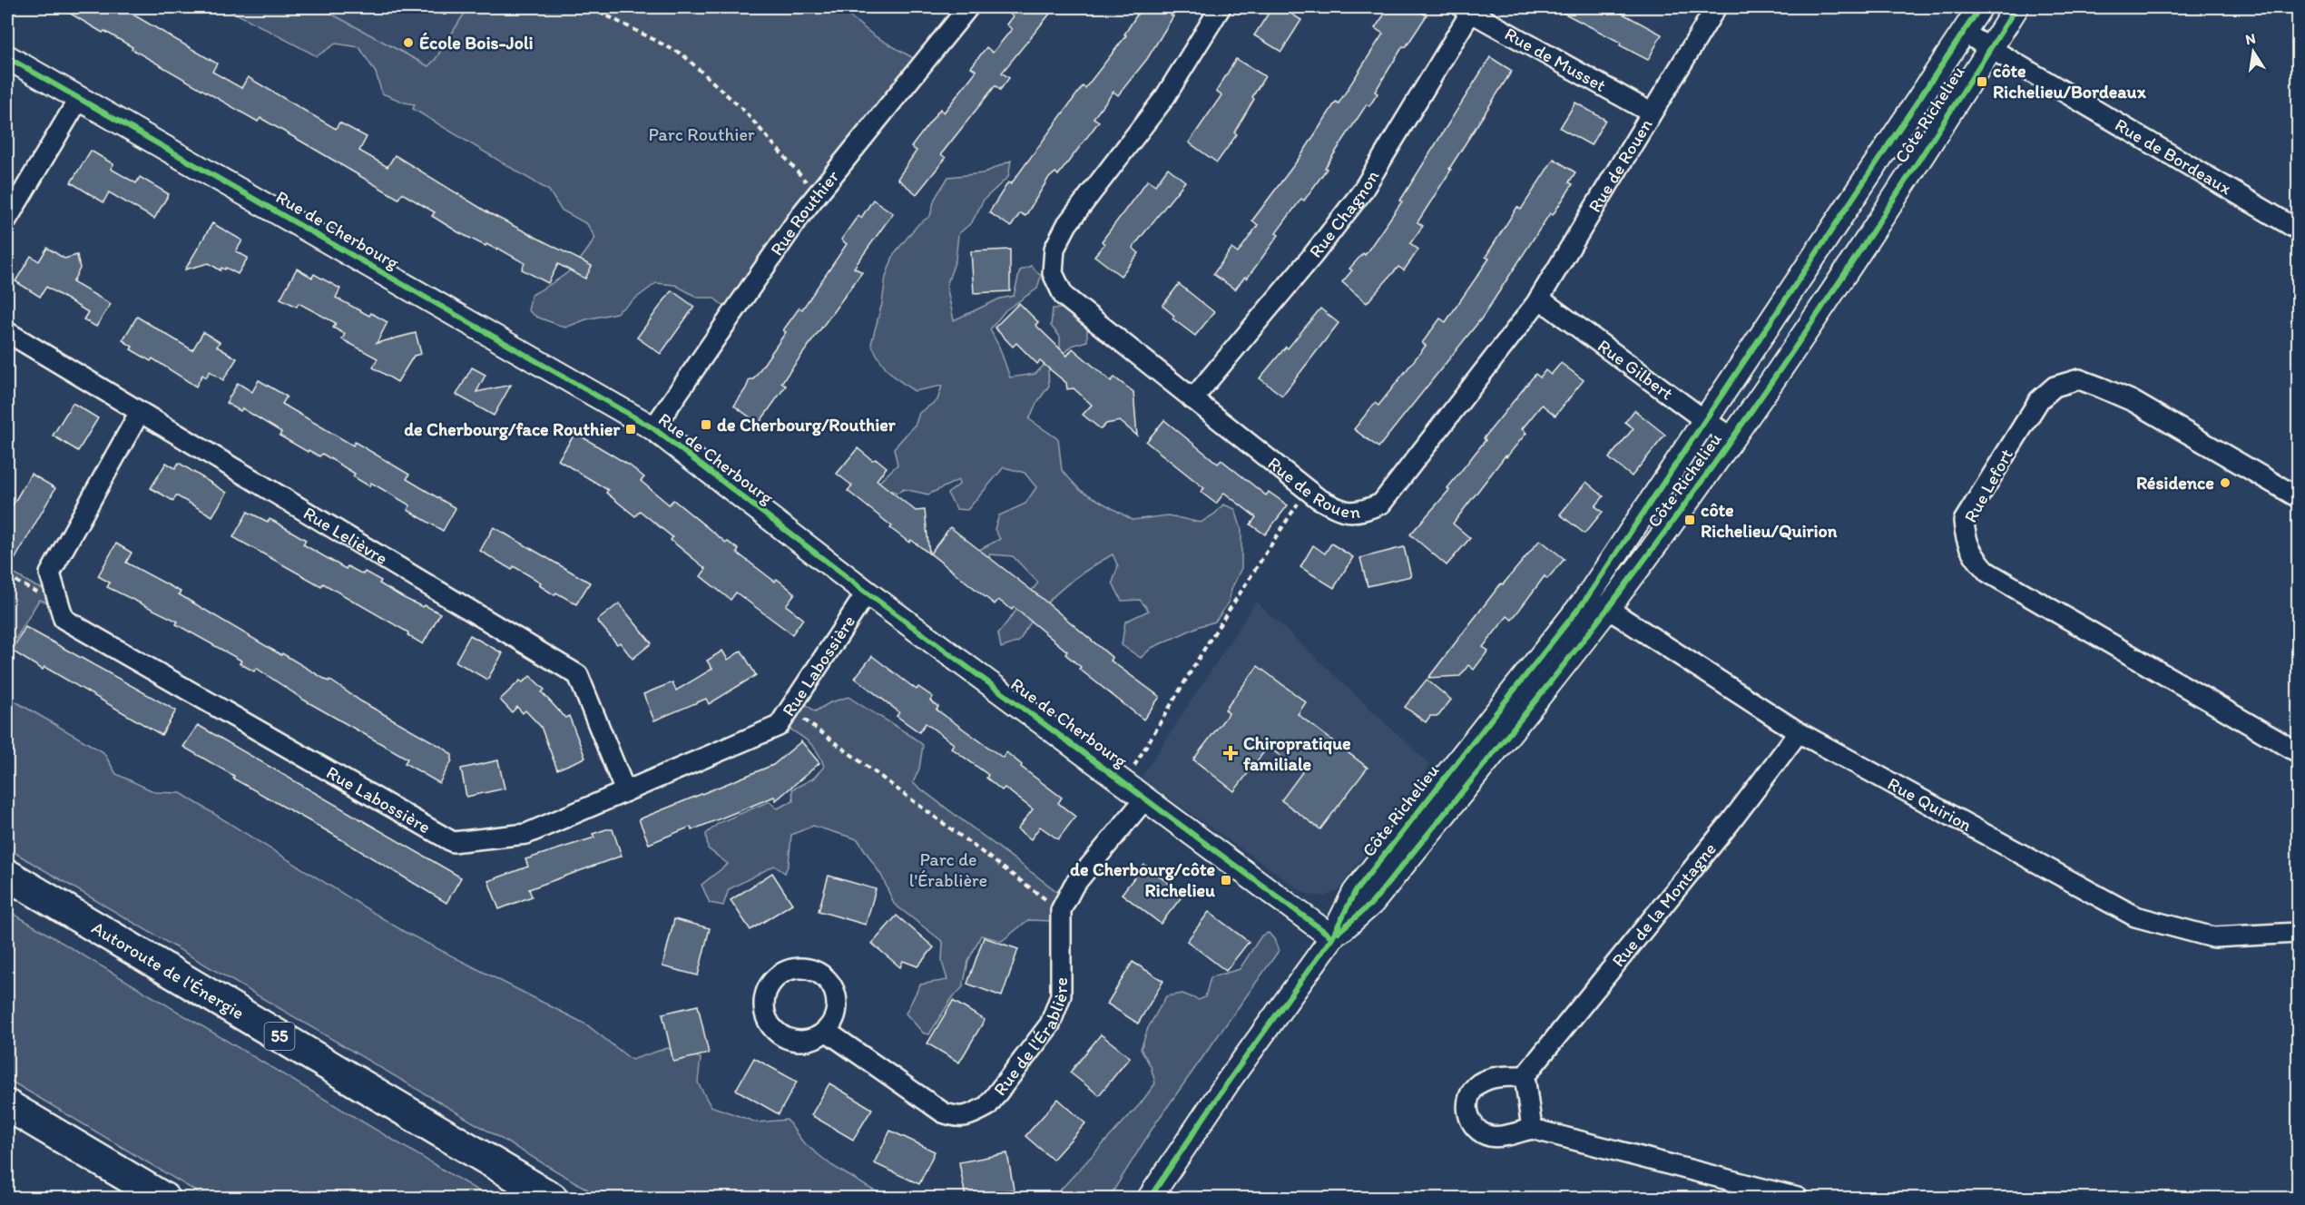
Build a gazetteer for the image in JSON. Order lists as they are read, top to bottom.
{
  "streets": {
    "highway": ["Autoroute de l'Énergie", "55"],
    "street": [
      "Rue de Musset",
      "Côte Richelieu",
      "Rue de Bordeaux",
      "Rue de Rouen",
      "Rue Routhier",
      "Rue Chagnon",
      "Rue de Cherbourg",
      "Rue Gilbert",
      "Rue Lefort",
      "Rue Lelièvre",
      "Rue Labossière",
      "Rue Quirion",
      "Rue de la Montagne",
      "Rue de l'Érablière"
    ]
  },
  "crossings": [
    ["Rue de Musset", "Rue de Rouen"],
    ["Rue de Musset", "Rue Chagnon"],
    ["Côte Richelieu", "Rue de Bordeaux"],
    ["Côte Richelieu", "Rue de Cherbourg"],
    ["Côte Richelieu", "Rue Gilbert"],
    ["Côte Richelieu", "Rue Quirion"],
    ["Rue de Rouen", "Rue Chagnon"],
    ["Rue de Rouen", "Rue Gilbert"],
    ["Rue Routhier", "Rue de Cherbourg"],
    ["Rue de Cherbourg", "Rue Labossière"],
    ["Rue de Cherbourg", "Rue de l'Érablière"],
    ["Rue Lelièvre", "Rue Labossière"],
    ["Rue Quirion", "Rue de la Montagne"]
  ],
  "parks": ["Parc Routhier", "Parc de l'Érablière"],
  "places": {
    "other": ["École Bois-Joli", "Résidence"],
    "transit": [
      "côte Richelieu/Bordeaux",
      "de Cherbourg/Routhier",
      "de Cherbourg/face Routhier",
      "côte Richelieu/Quirion",
      "de Cherbourg/côte Richelieu"
    ],
    "health": ["Chiropratique familiale"]
  },
  "north": "top"
}
